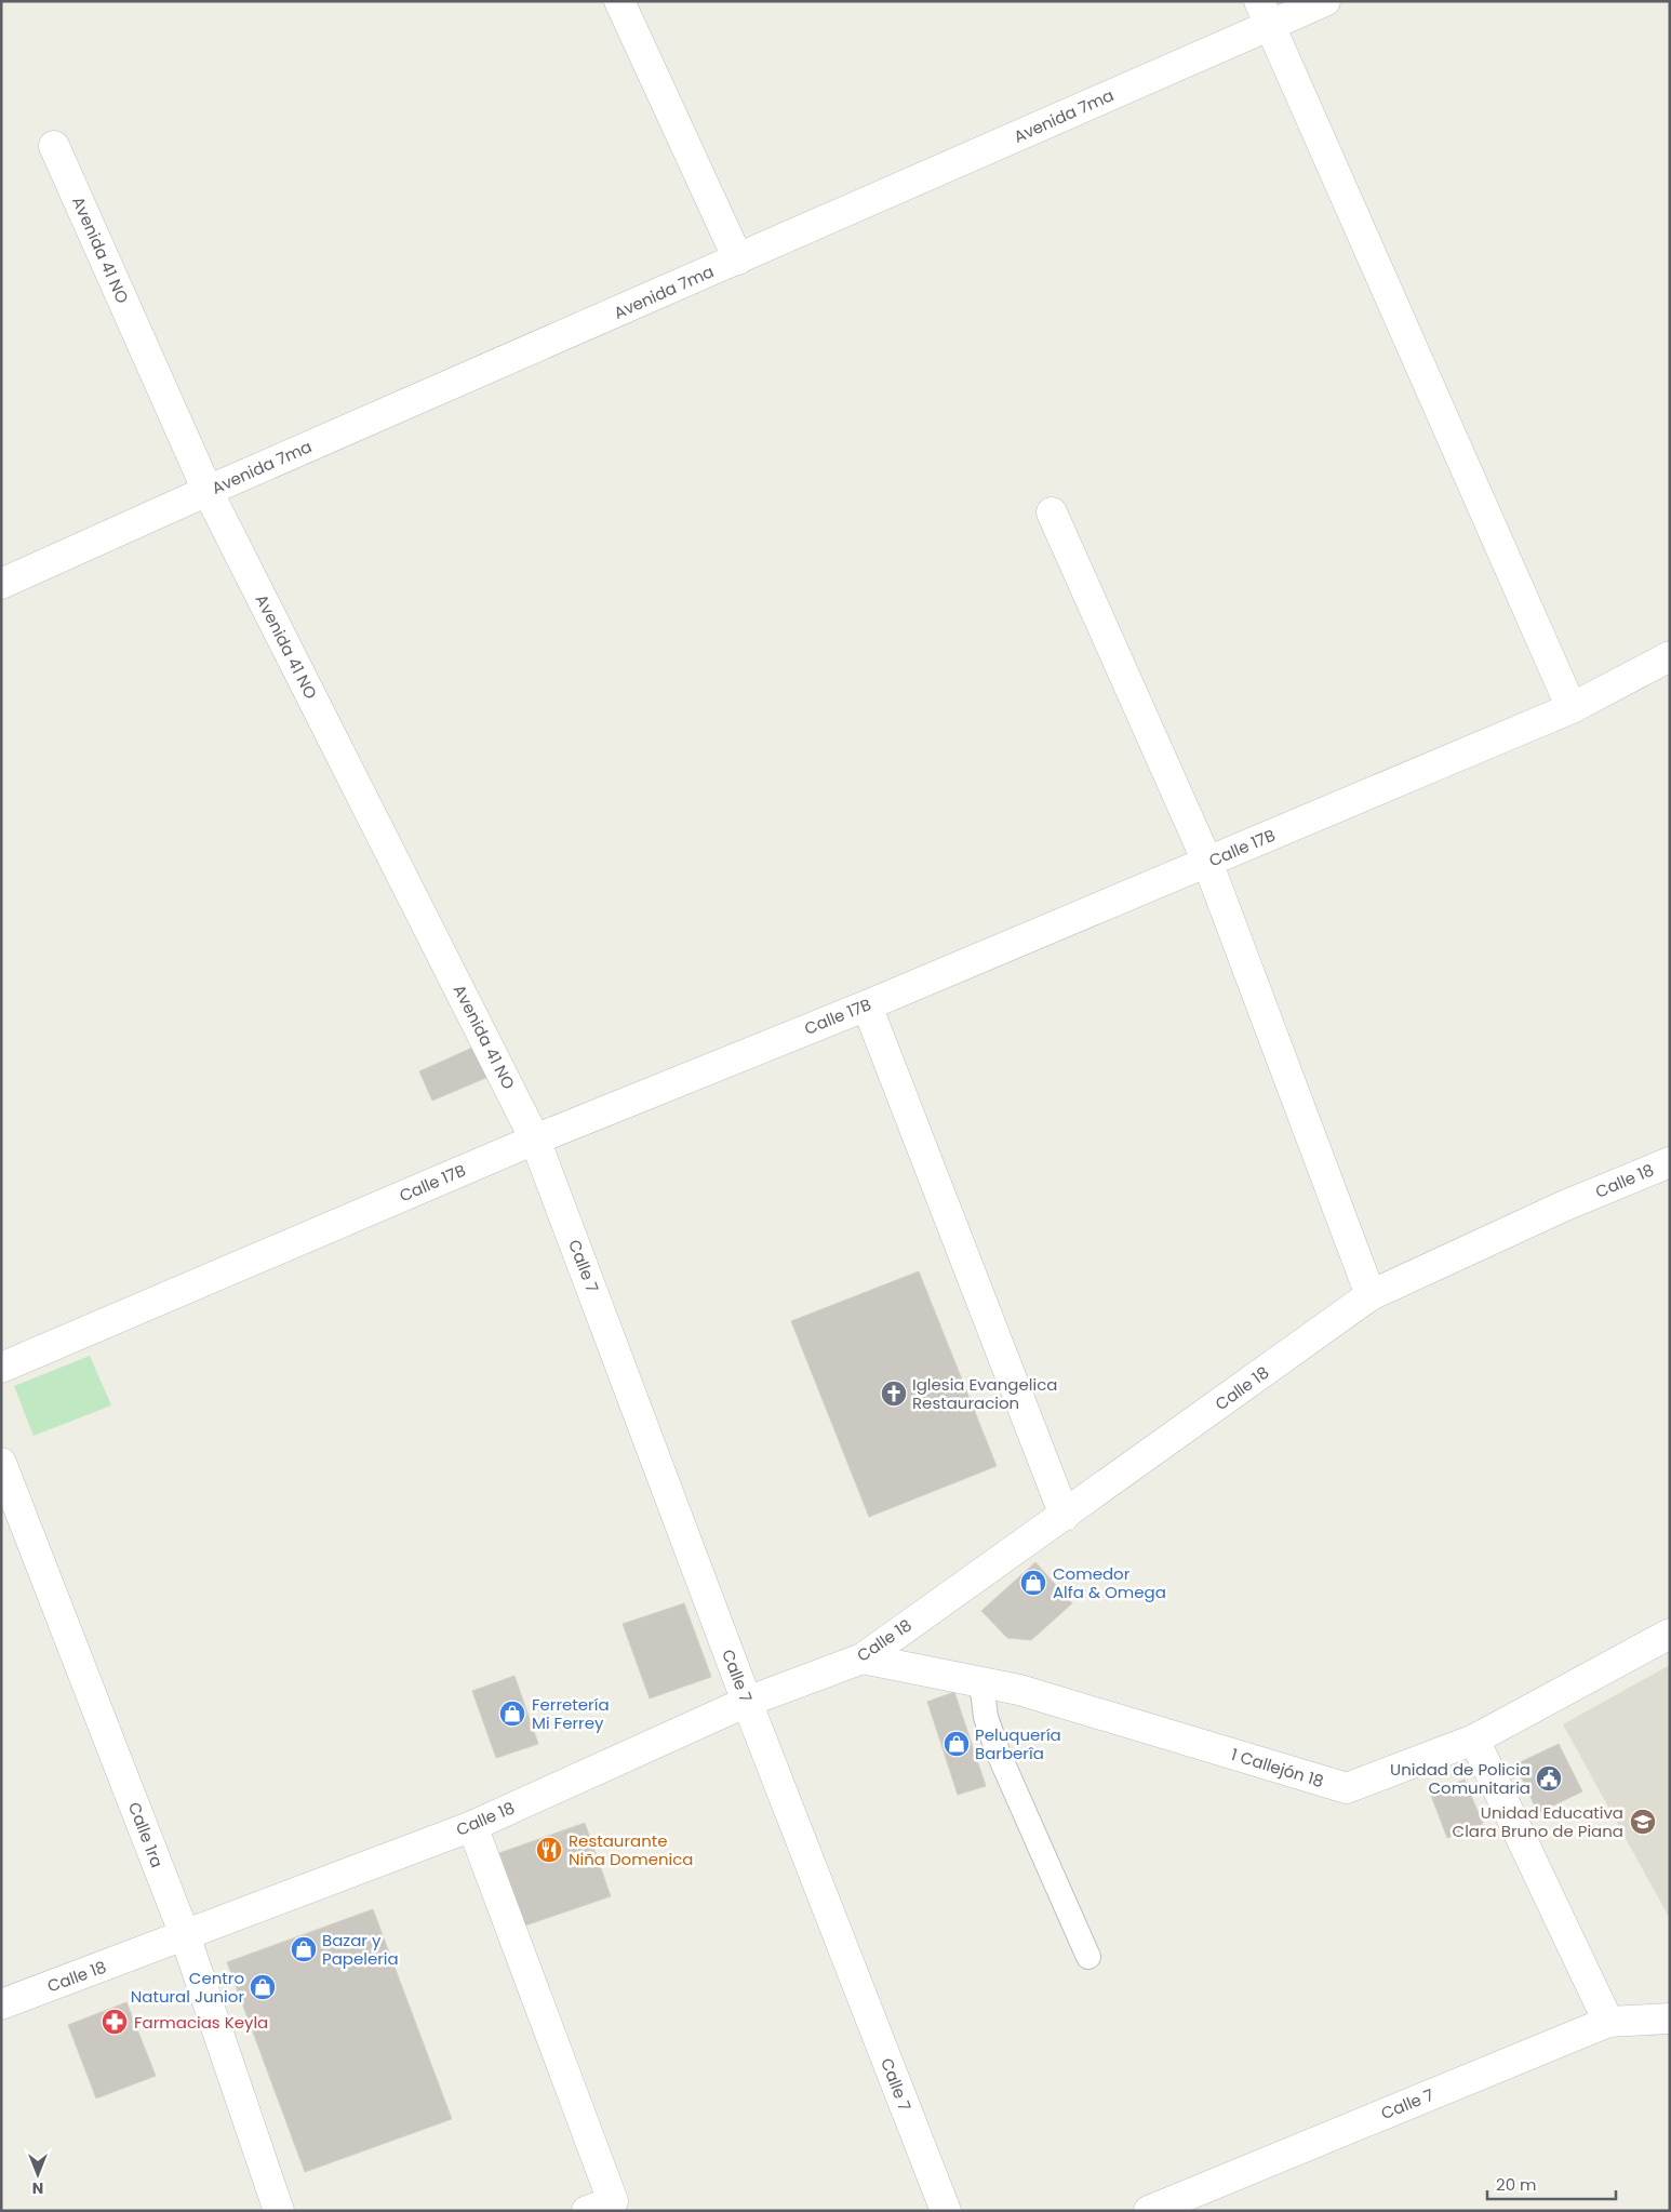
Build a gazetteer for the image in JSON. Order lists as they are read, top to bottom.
{
  "streets": {
    "street": [
      "Avenida 7ma",
      "Avenida 41 NO",
      "Calle 17B",
      "Calle 18",
      "Calle 7",
      "1 Callejón 18",
      "Calle 1ra"
    ]
  },
  "crossings": [
    ["Avenida 7ma", "Avenida 41 NO"],
    ["Avenida 41 NO", "Calle 17B"],
    ["Avenida 41 NO", "Calle 7"],
    ["Calle 17B", "Calle 7"],
    ["Calle 18", "Calle 7"],
    ["Calle 18", "1 Callejón 18"],
    ["Calle 18", "Calle 1ra"]
  ],
  "places": {
    "church": ["Iglesia Evangelica Restauracion"],
    "shop": [
      "Comedor Alfa & Omega",
      "Ferretería Mi Ferrey",
      "Peluquería Barberîa",
      "Bazar y Papeleria",
      "Centro Natural Junior"
    ],
    "public building": ["Unidad de Policia Comunitaria"],
    "school or university": ["Unidad Educativa Clara Bruno de Piana"],
    "restaurant": ["Restaurante Niña Domenica"],
    "pharmacy": ["Farmacias Keyla"]
  },
  "scale_bar": "20 m",
  "north": "bottom"
}
